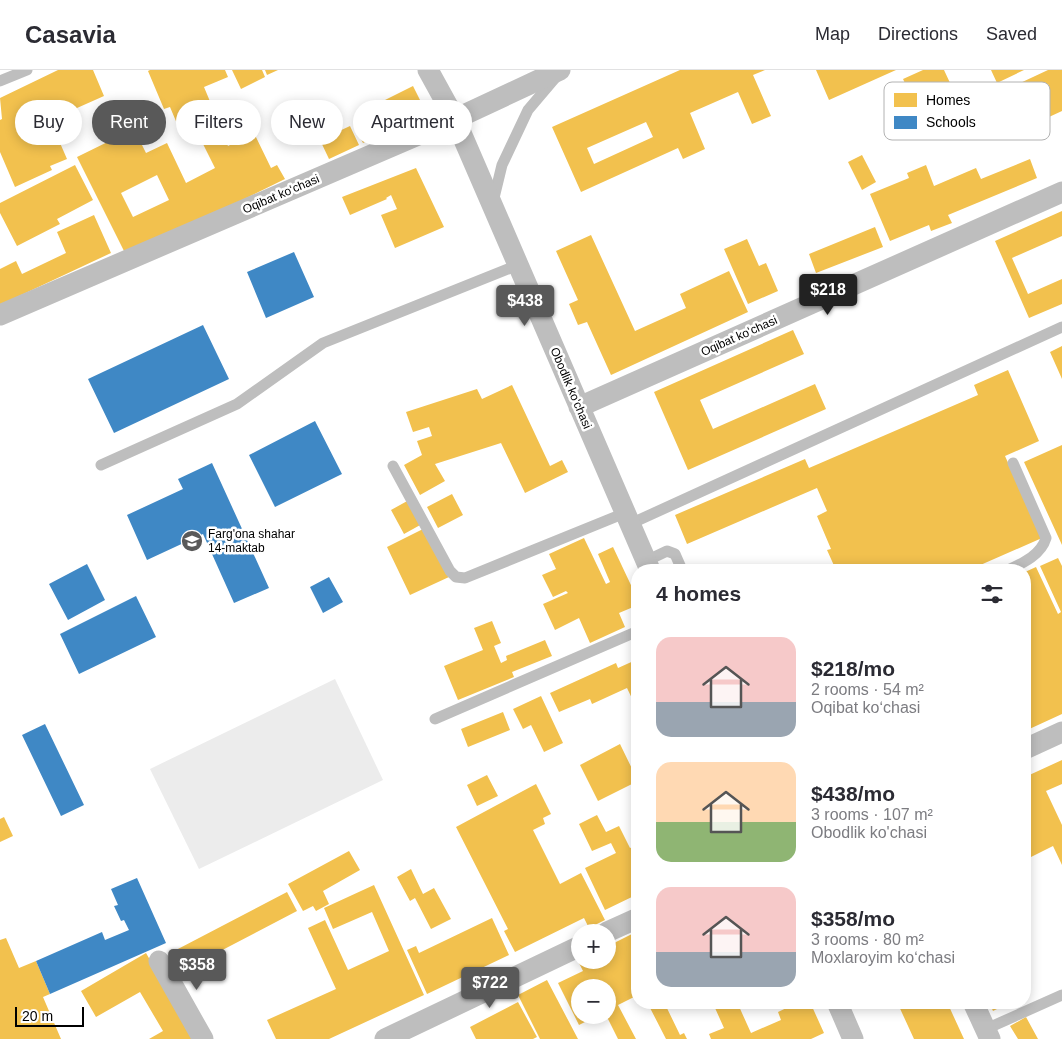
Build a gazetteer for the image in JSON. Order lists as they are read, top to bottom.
{
  "streets": {
    "street": ["Oqibat koʻchasi", "Obodlik ko'chasi"]
  },
  "crossings": [
    ["Oqibat koʻchasi", "Obodlik ko'chasi"]
  ],
  "places": {
    "school or university": ["Farg'ona shahar 14-maktab"]
  },
  "legend": ["Homes", "Schools"],
  "scale_bar": "20 m",
  "page": {
    "header": "Casavia",
    "nav": ["Map", "Directions", "Saved"],
    "chip": [
      "Buy",
      "Rent",
      "Filters",
      "New",
      "Apartment"
    ],
    "price": [
      "$218",
      "$438",
      "$358",
      "$722"
    ],
    "heading": "4 homes",
    "list": [
      {
        "name": "$218/mo",
        "note": "2 rooms · 54 m² · Oqibat koʻchasi"
      },
      {
        "name": "$438/mo",
        "note": "3 rooms · 107 m² · Obodlik ko'chasi"
      },
      {
        "name": "$358/mo",
        "note": "3 rooms · 80 m² · Moxlaroyim koʻchasi"
      }
    ],
    "map_buttons": ["+", "−"],
    "scale": "20 m"
  }
}
